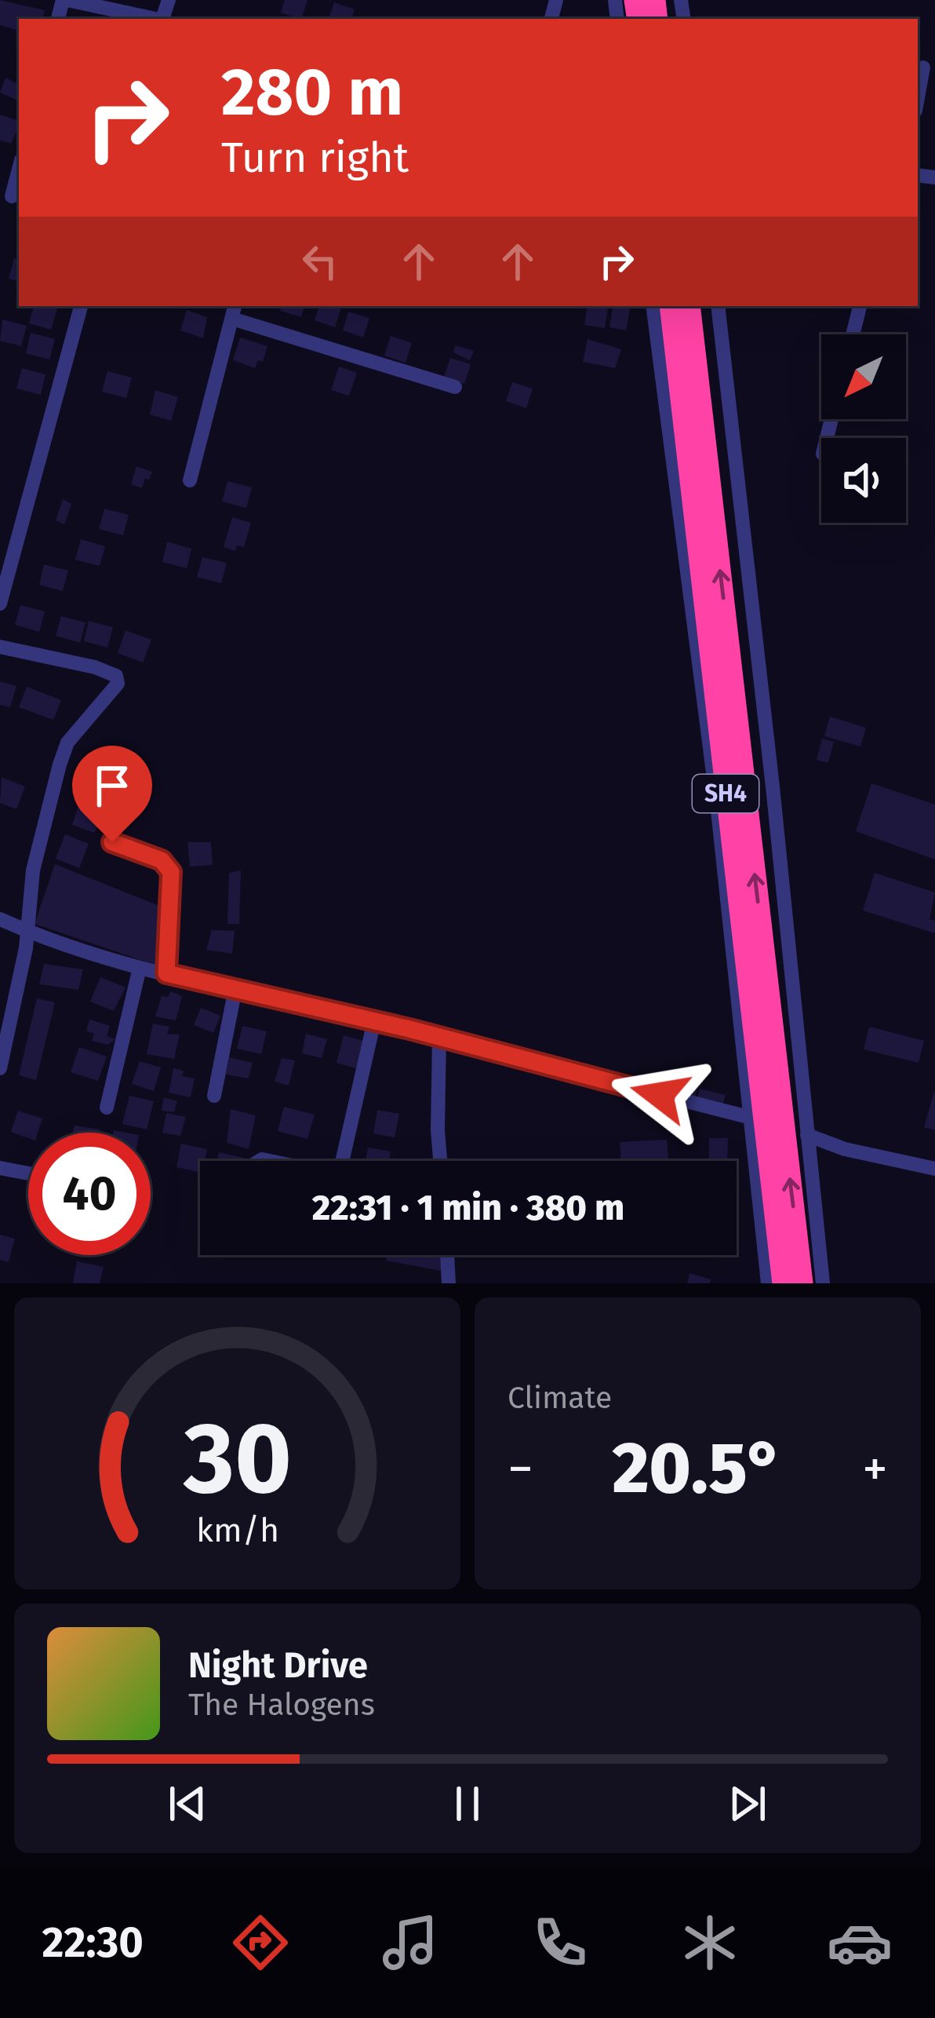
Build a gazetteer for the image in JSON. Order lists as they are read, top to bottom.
{
  "streets": {
    "highway": ["SH4"]
  },
  "north": "bottom left",
  "page": {
    "turn": ["280 m", "Turn right"],
    "limit": "40",
    "trip": "22:31 · 1 min · 380 m",
    "tile": "Climate",
    "heat": ["−", "20.5°", "+"],
    "song": ["Night Drive", "The Halogens"],
    "tabs": "22:30",
    "gauge": ["30", "km/h"]
  }
}
